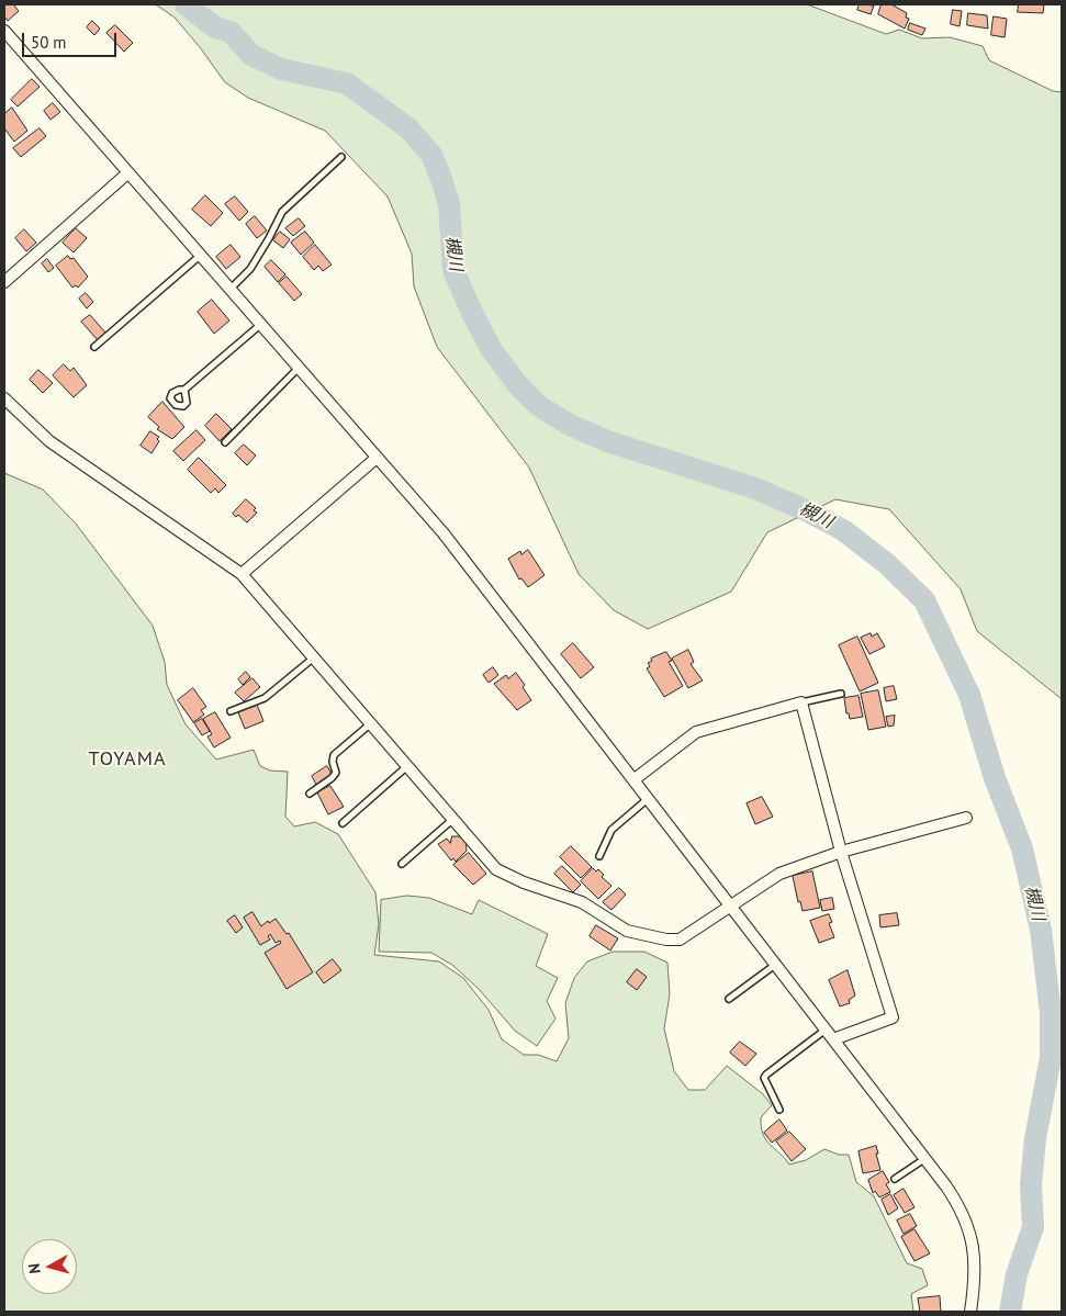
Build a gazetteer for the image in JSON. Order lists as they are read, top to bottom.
{
  "districts": ["TOYAMA"],
  "water": ["槻川"],
  "scale_bar": "50 m",
  "north": "left"
}
